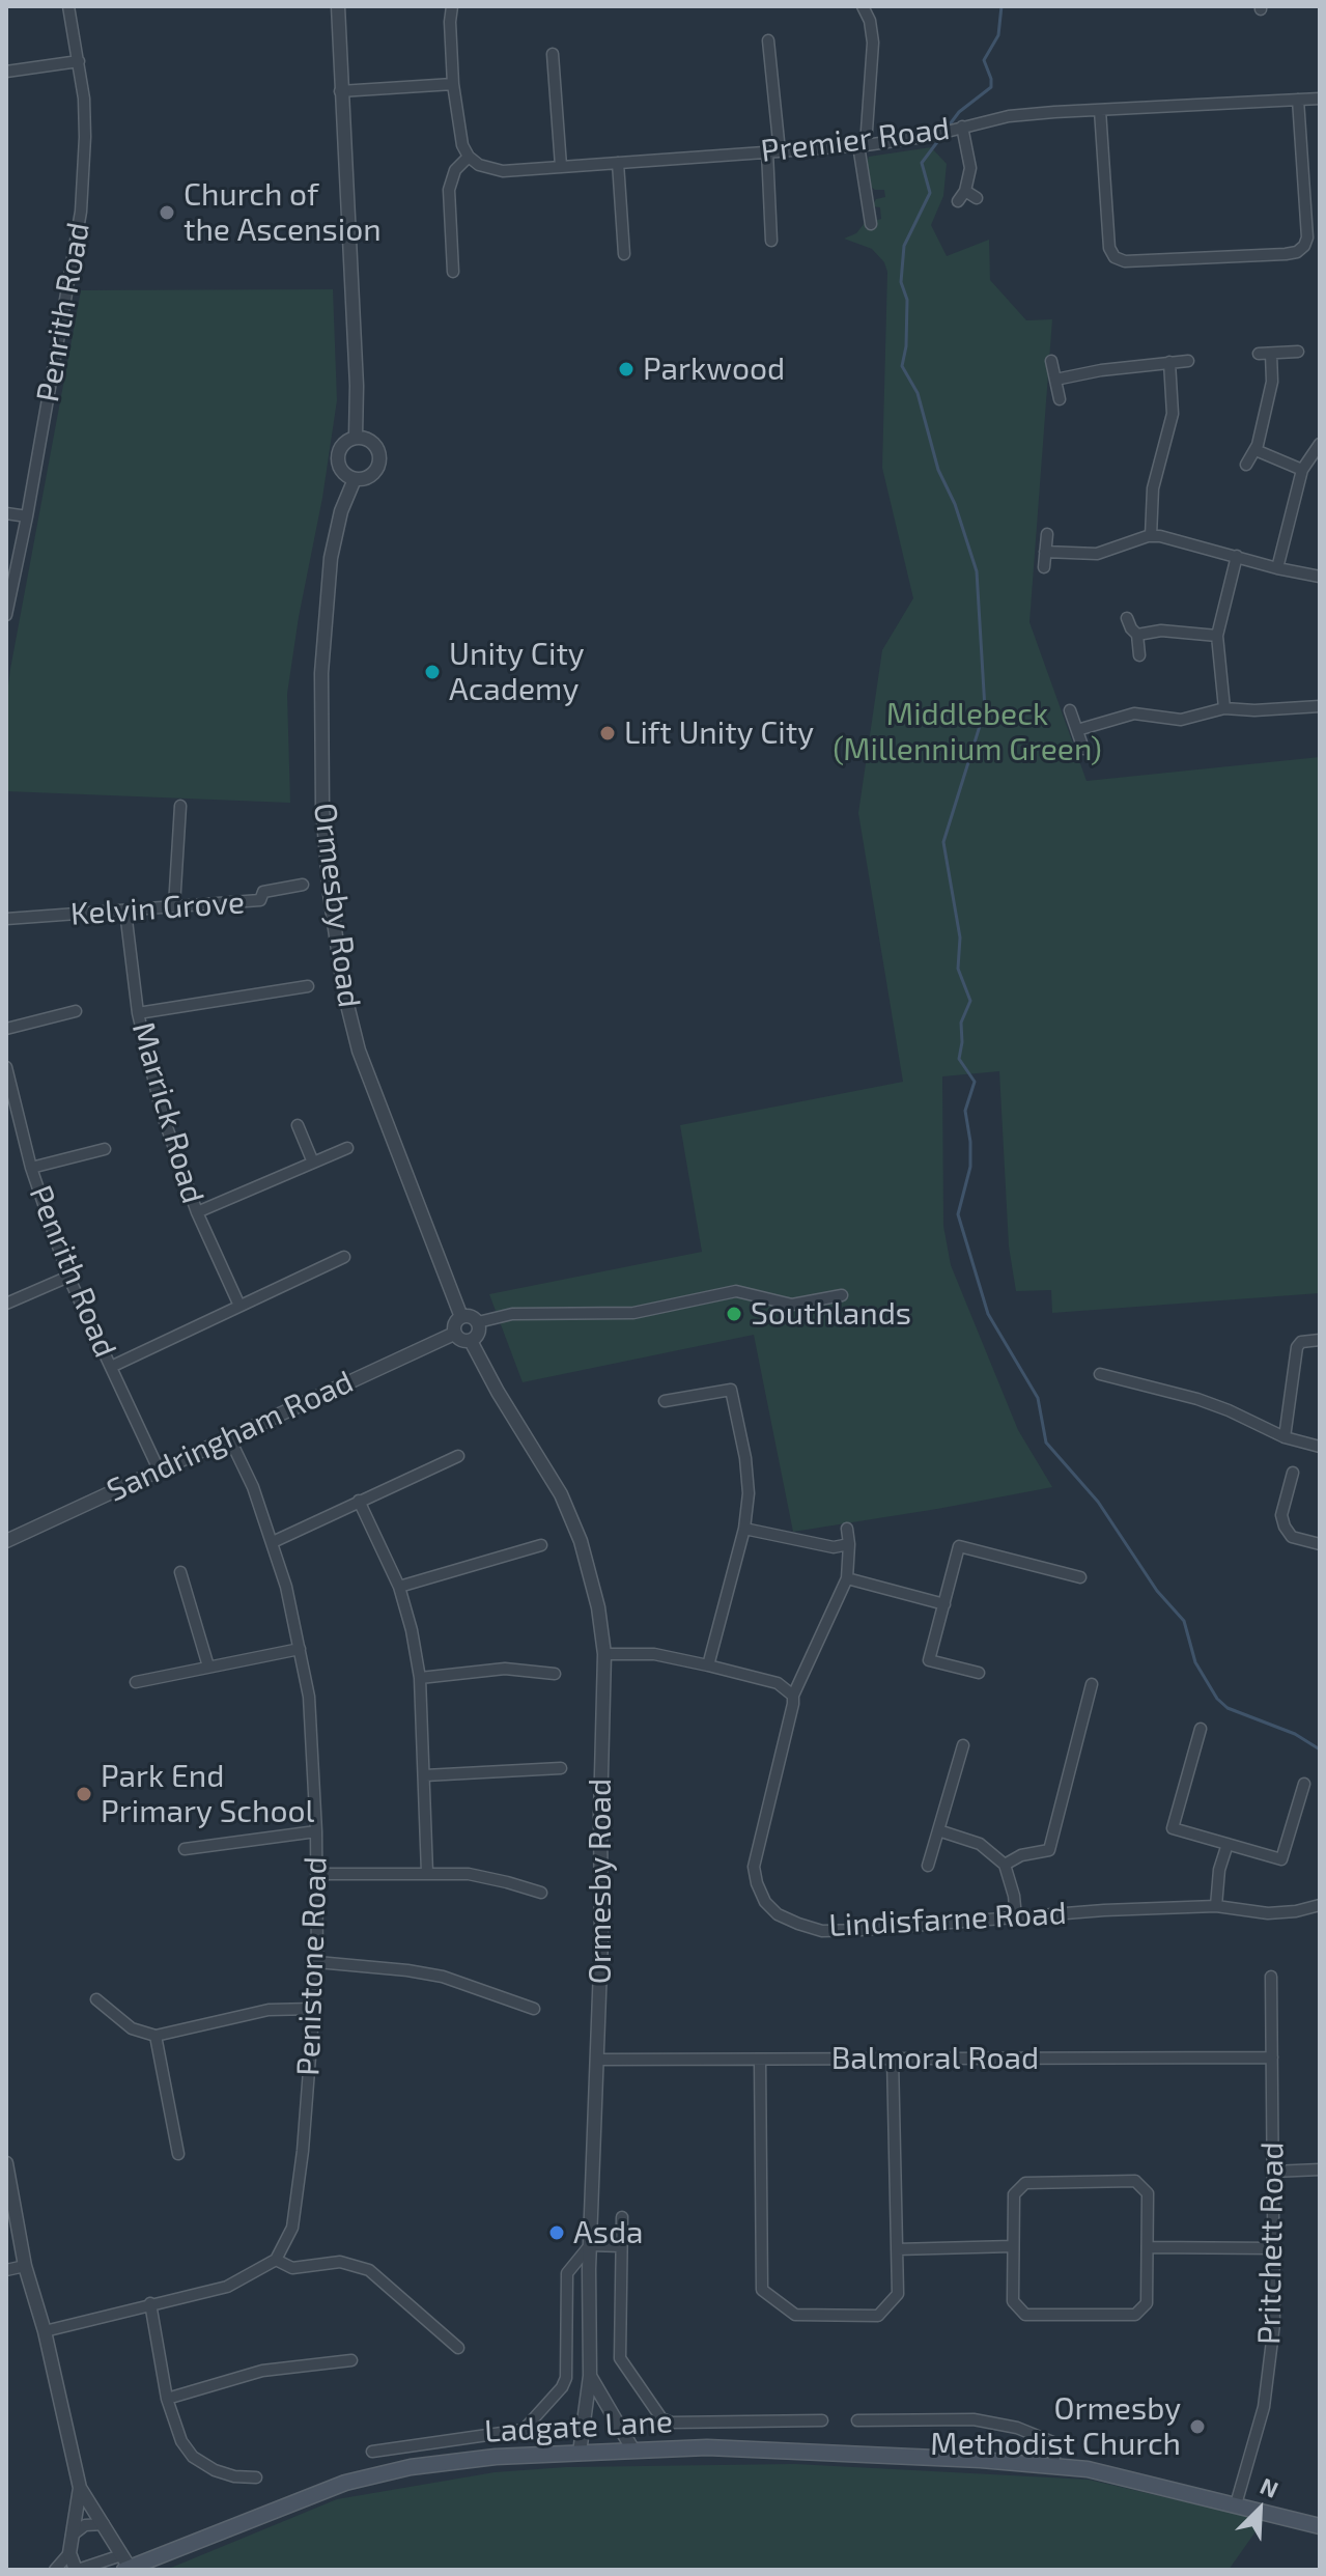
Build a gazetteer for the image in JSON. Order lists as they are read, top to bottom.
{
  "streets": {
    "main road": ["Ladgate Lane"],
    "street": [
      "Premier Road",
      "Penrith Road",
      "Ormesby Road",
      "Kelvin Grove",
      "Marrick Road",
      "Sandringham Road",
      "Lindisfarne Road",
      "Penistone Road",
      "Balmoral Road",
      "Pritchett Road"
    ]
  },
  "crossings": [
    ["Penrith Road", "Sandringham Road"],
    ["Ormesby Road", "Sandringham Road"],
    ["Ormesby Road", "Balmoral Road"],
    ["Ormesby Road", "Ladgate Lane"],
    ["Kelvin Grove", "Marrick Road"],
    ["Sandringham Road", "Penistone Road"],
    ["Balmoral Road", "Pritchett Road"],
    ["Pritchett Road", "Ladgate Lane"]
  ],
  "parks": ["Middlebeck (Millennium Green)"],
  "places": [
    "Church of the Ascension",
    "Parkwood",
    "Unity City Academy",
    "Lift Unity City",
    "Southlands",
    "Park End Primary School",
    "Asda",
    "Ormesby Methodist Church"
  ],
  "north": "top right"
}
